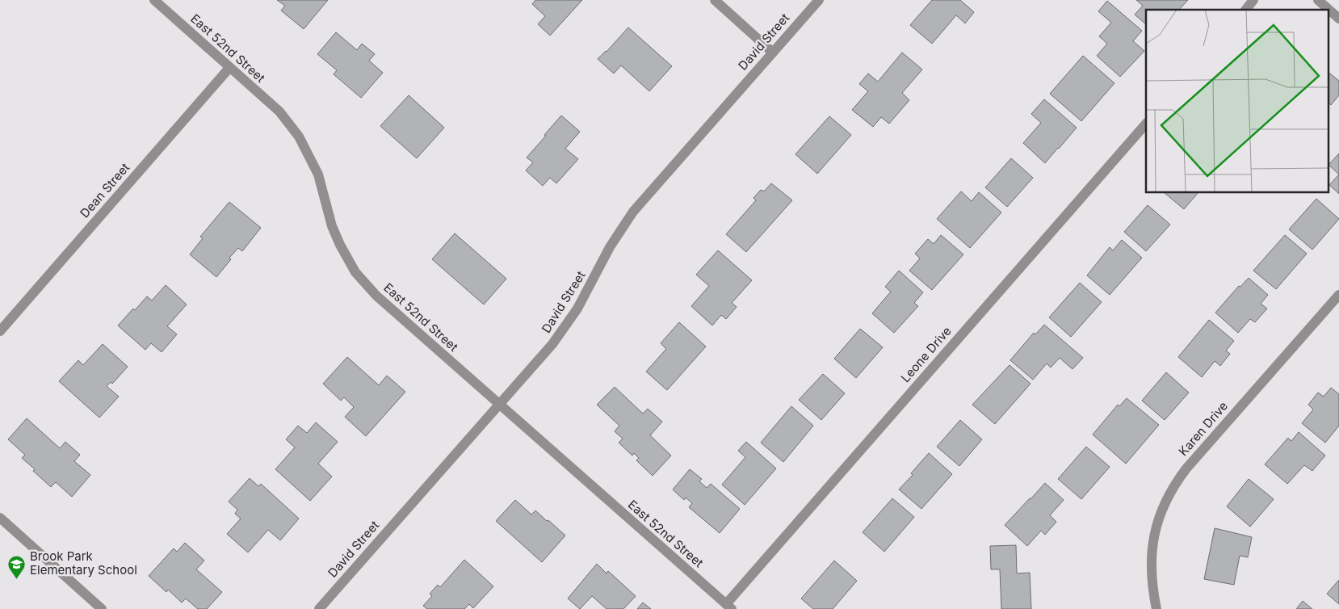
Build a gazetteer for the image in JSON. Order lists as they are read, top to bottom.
{
  "streets": {
    "street": [
      "David Street",
      "East 52nd Street",
      "Dean Street",
      "Leone Drive",
      "Karen Drive"
    ]
  },
  "crossings": [
    ["David Street", "East 52nd Street"],
    ["East 52nd Street", "Dean Street"],
    ["East 52nd Street", "Leone Drive"]
  ],
  "places": {
    "school or university": ["Brook Park Elementary School"]
  }
}
